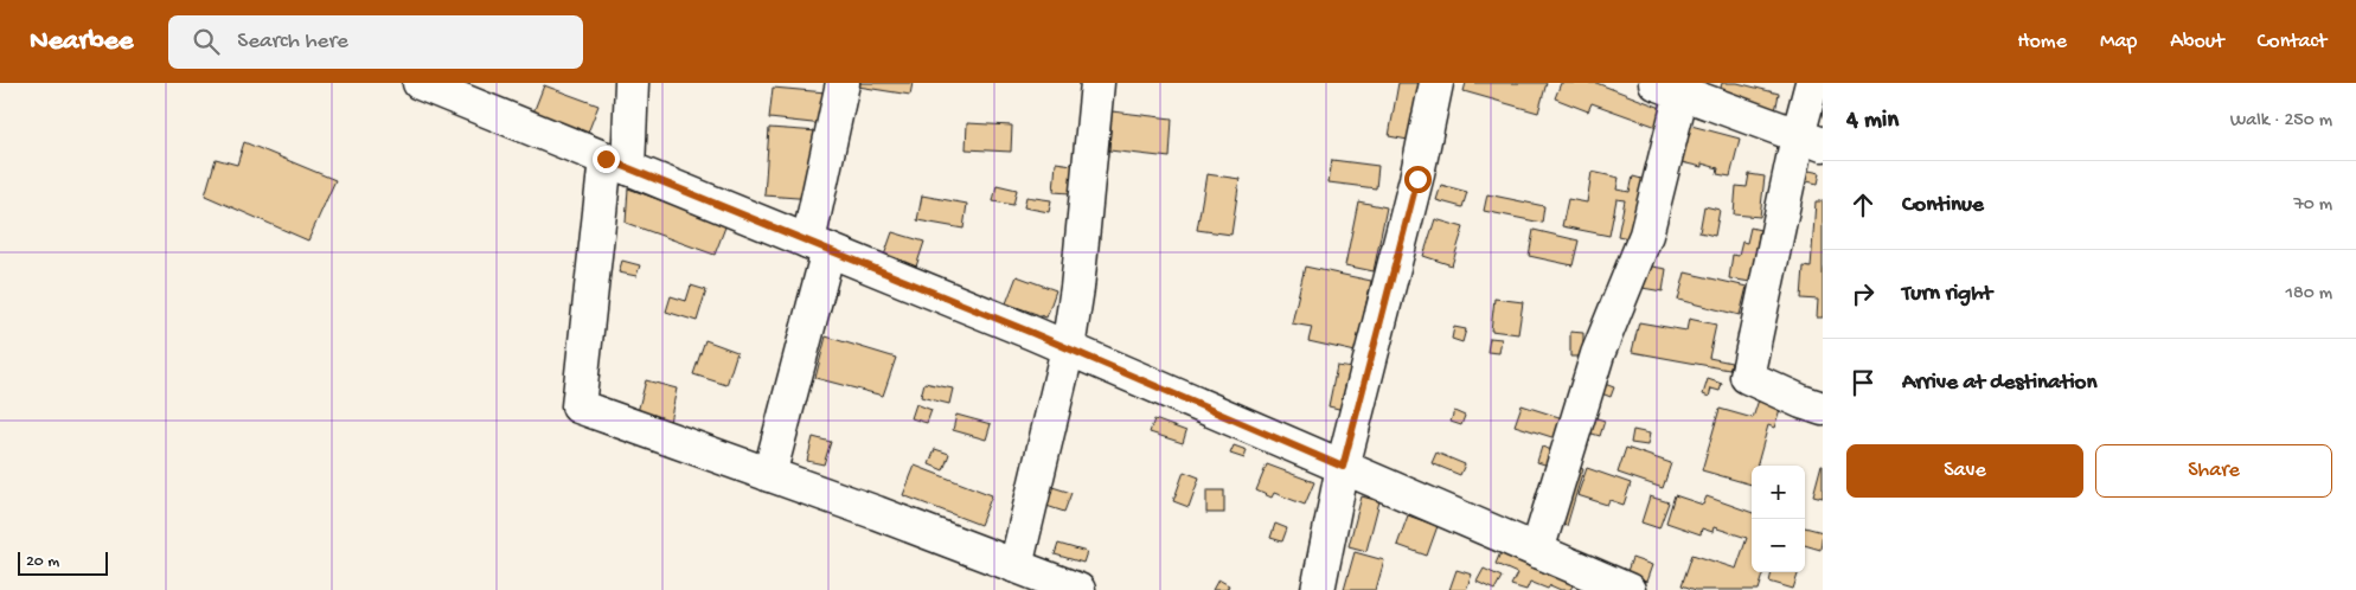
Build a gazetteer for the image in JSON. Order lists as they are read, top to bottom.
{
  "scale_bar": "20 m",
  "page": {
    "header": "Nearbee",
    "search": "Search here",
    "nav": [
      "Home",
      "Map",
      "About",
      "Contact"
    ],
    "heading": ["4 min", "Walk · 250 m"],
    "list": [
      ["Continue", "70 m"],
      ["Turn right", "180 m"],
      "Arrive at destination"
    ],
    "buttons": ["Save", "Share"],
    "map_buttons": ["+", "−"],
    "scale": "20 m"
  }
}
